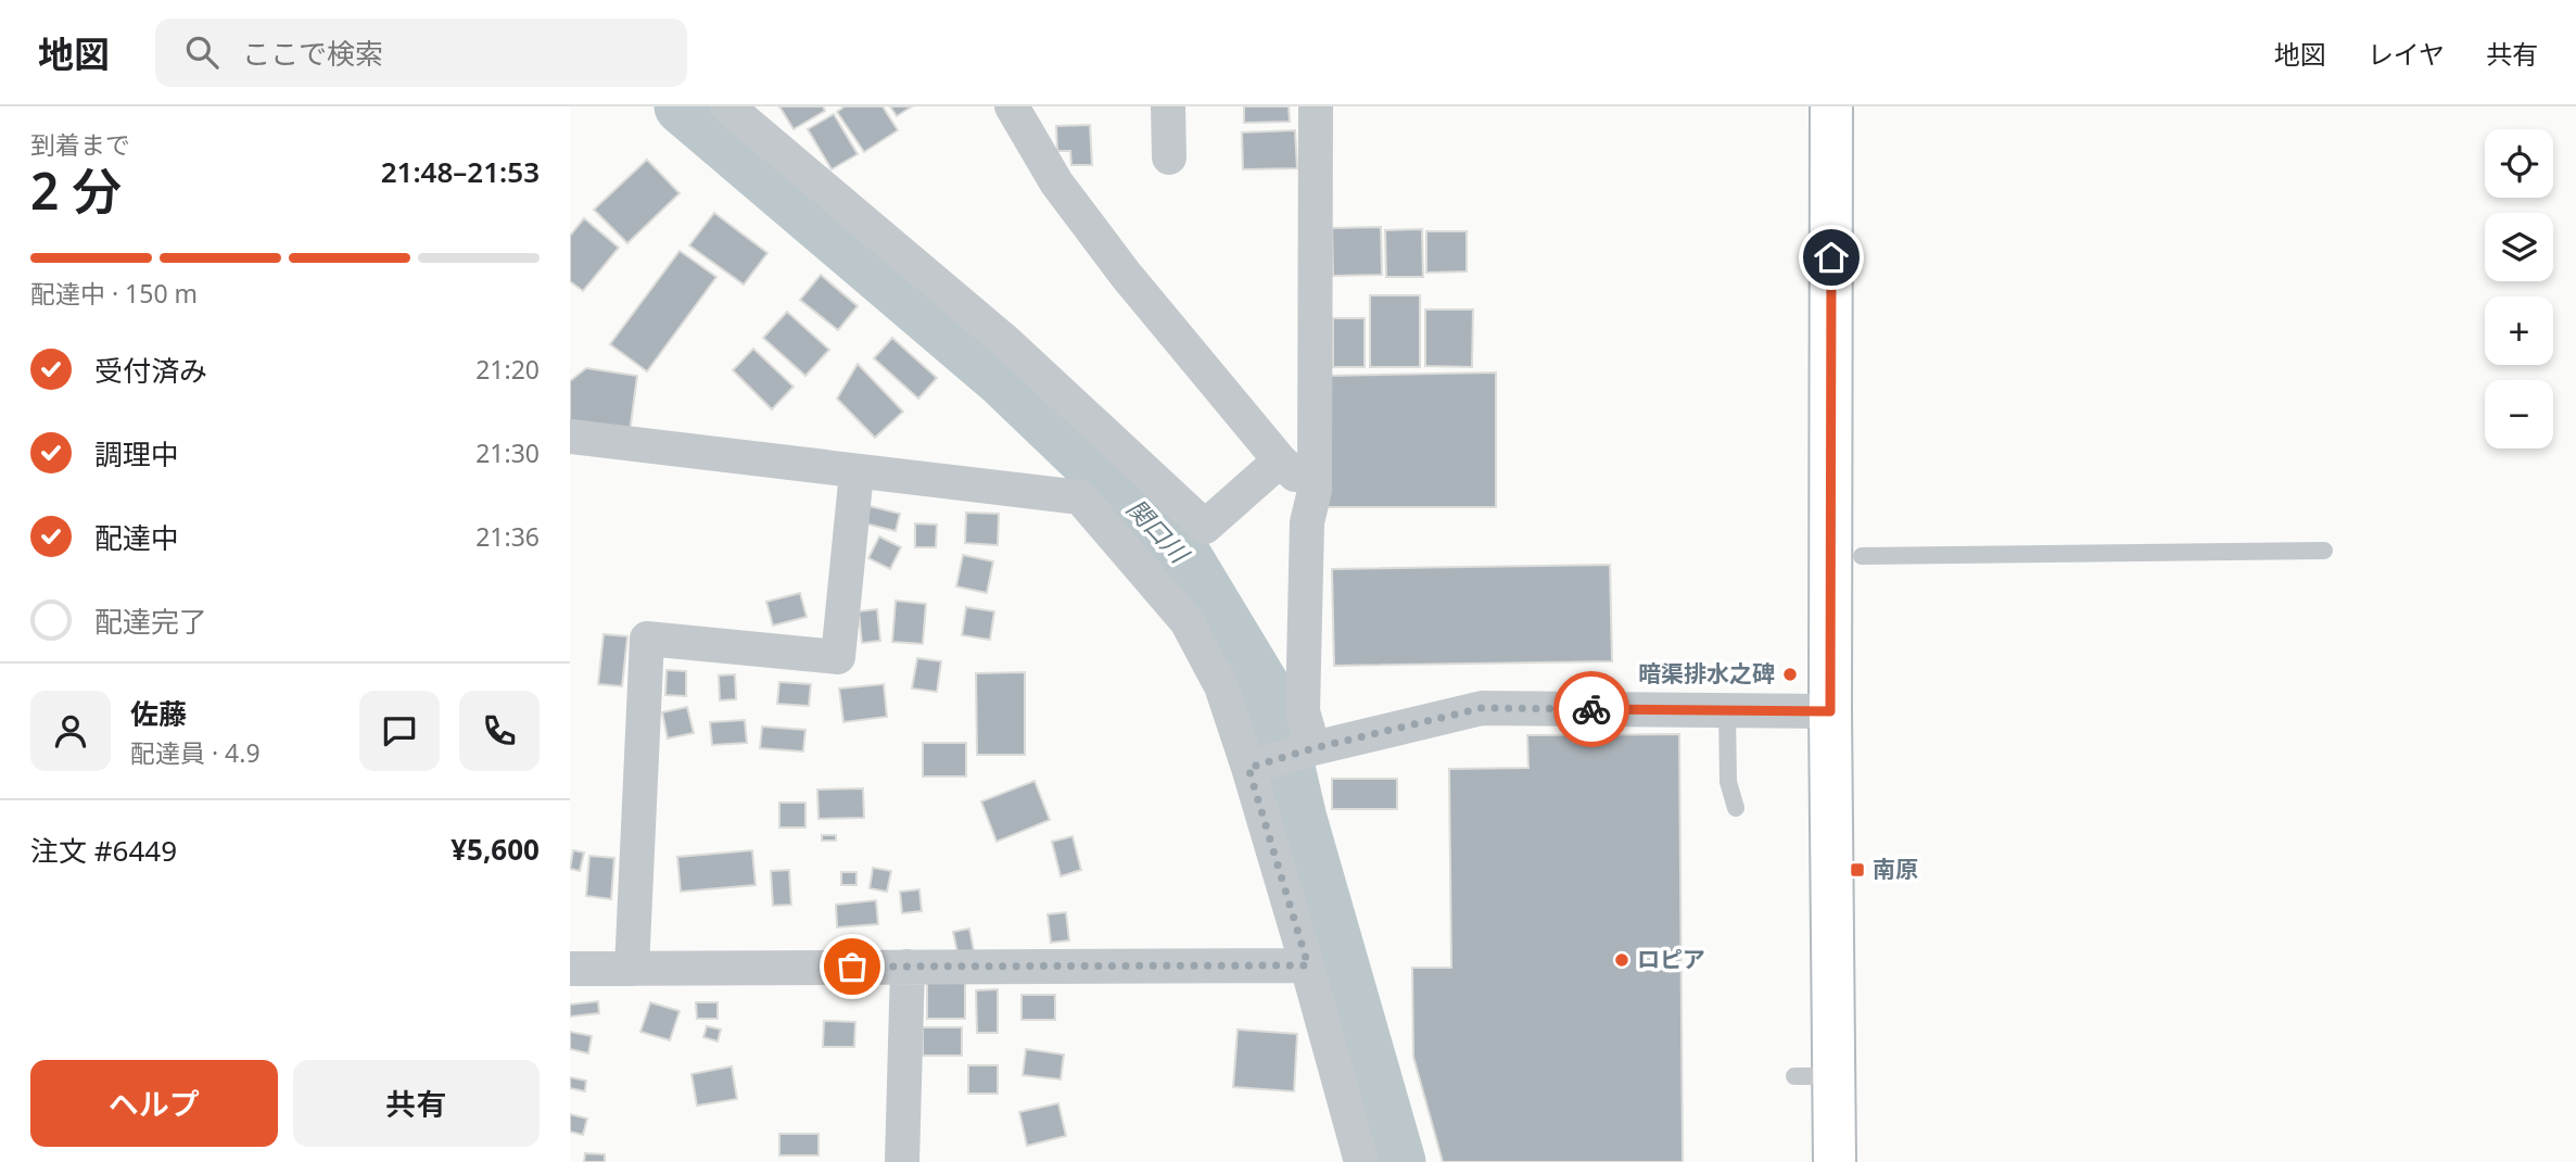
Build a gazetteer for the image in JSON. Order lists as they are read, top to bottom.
{
  "water": ["関口川"],
  "places": {
    "other": ["暗渠排水之碑", "ロピア"],
    "transit": ["南原"]
  },
  "page": {
    "header": "地図",
    "search": "ここで検索",
    "nav": ["地図", "レイヤ", "共有"],
    "heading": ["2 分", "到着まで", "21:48–21:53"],
    "panel": [
      "佐藤",
      "配達員 · 4.9",
      "注文 #6449",
      "¥5,600"
    ],
    "map_buttons": ["+", "−"],
    "bar": "配達中 · 150 m",
    "list": [
      ["受付済み", "21:20"],
      ["調理中", "21:30"],
      ["配達中", "21:36"],
      "配達完了"
    ],
    "buttons": ["ヘルプ", "共有"]
  }
}
